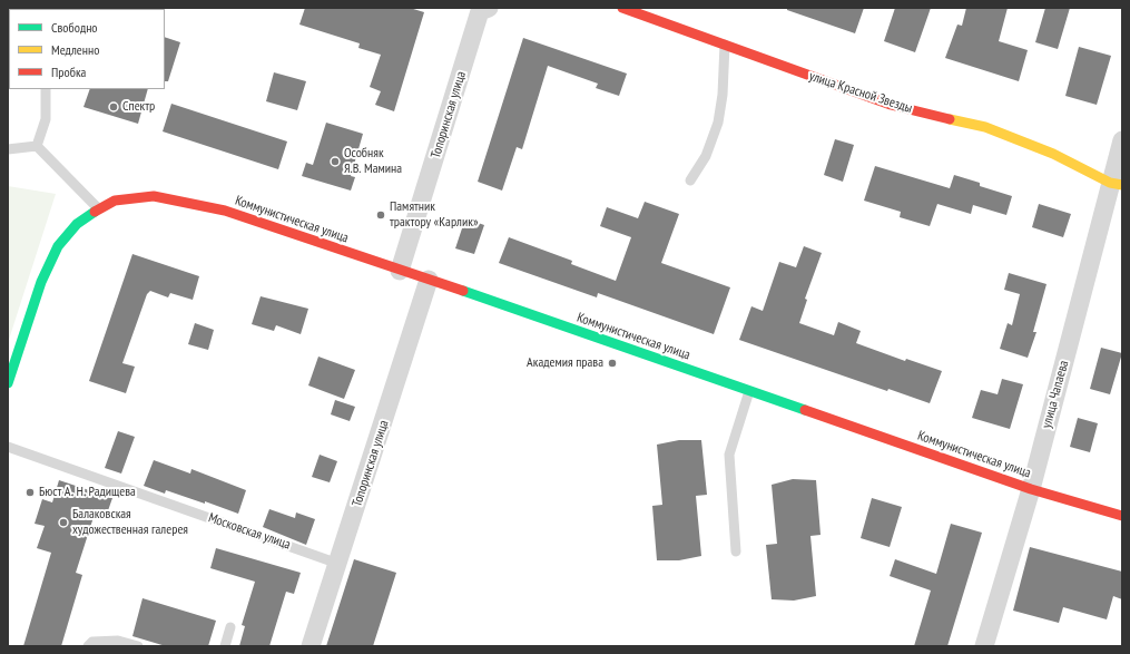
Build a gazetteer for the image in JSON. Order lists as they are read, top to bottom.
{
  "streets": {
    "main road": ["улица Красной Звезды", "Коммунистическая улица"],
    "street": ["Топоринская улица", "улица Чапаева"],
    "lane": ["Московская улица"]
  },
  "crossings": [
    ["улица Красной Звезды", "улица Чапаева"],
    ["Топоринская улица", "Коммунистическая улица"],
    ["Топоринская улица", "Московская улица"],
    ["Коммунистическая улица", "улица Чапаева"]
  ],
  "places": [
    "Спектр",
    "Особняк Я.В. Мамина",
    "Памятник трактору «Карлик»",
    "Академия права",
    "Бюст А. Н. Радищева",
    "Балаковская художественная галерея"
  ],
  "legend": ["Свободно", "Медленно", "Пробка"]
}
